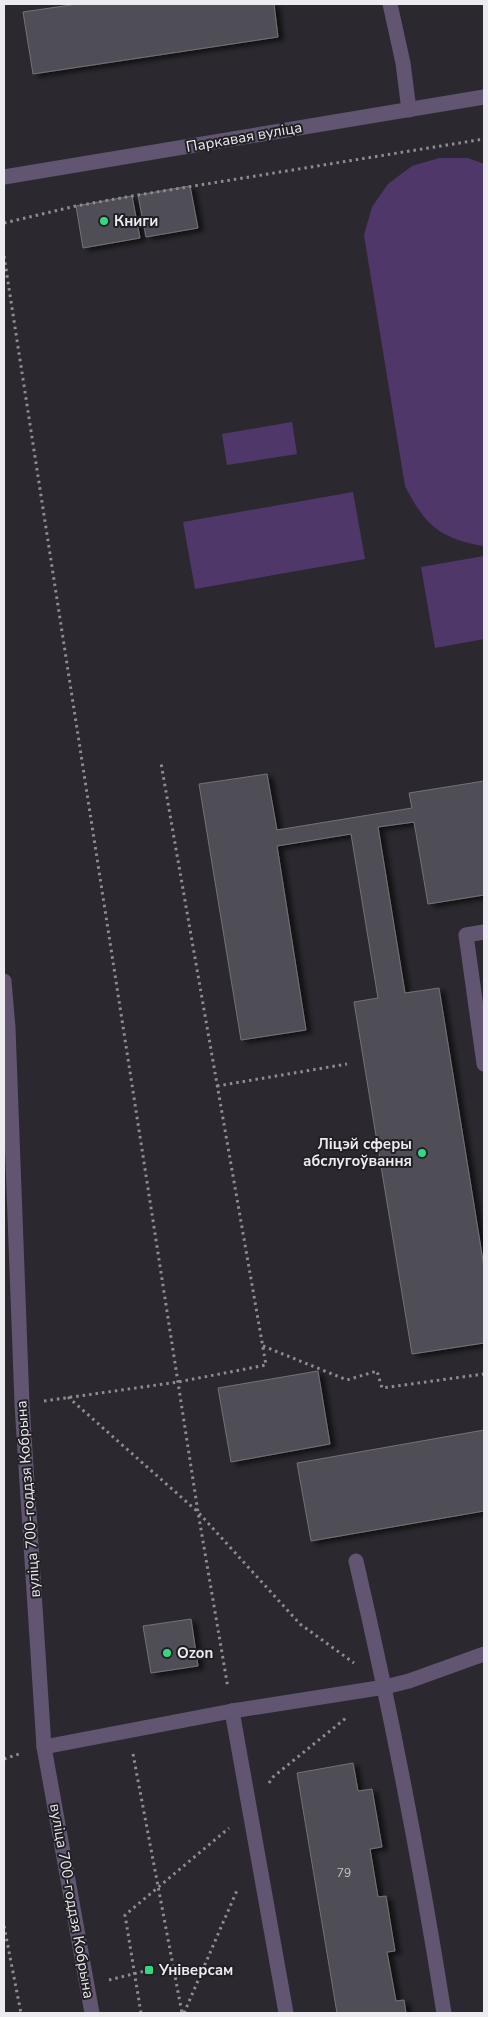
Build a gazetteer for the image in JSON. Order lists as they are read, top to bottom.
{
  "streets": {
    "street": ["Паркавая вуліца", "вуліца 700-годдзя Кобрына"]
  },
  "places": {
    "other": ["Книги", "Ліцэй сферы абслугоўвання", "Ozon"],
    "transit": ["Універсам"]
  },
  "house_numbers": ["79"]
}
